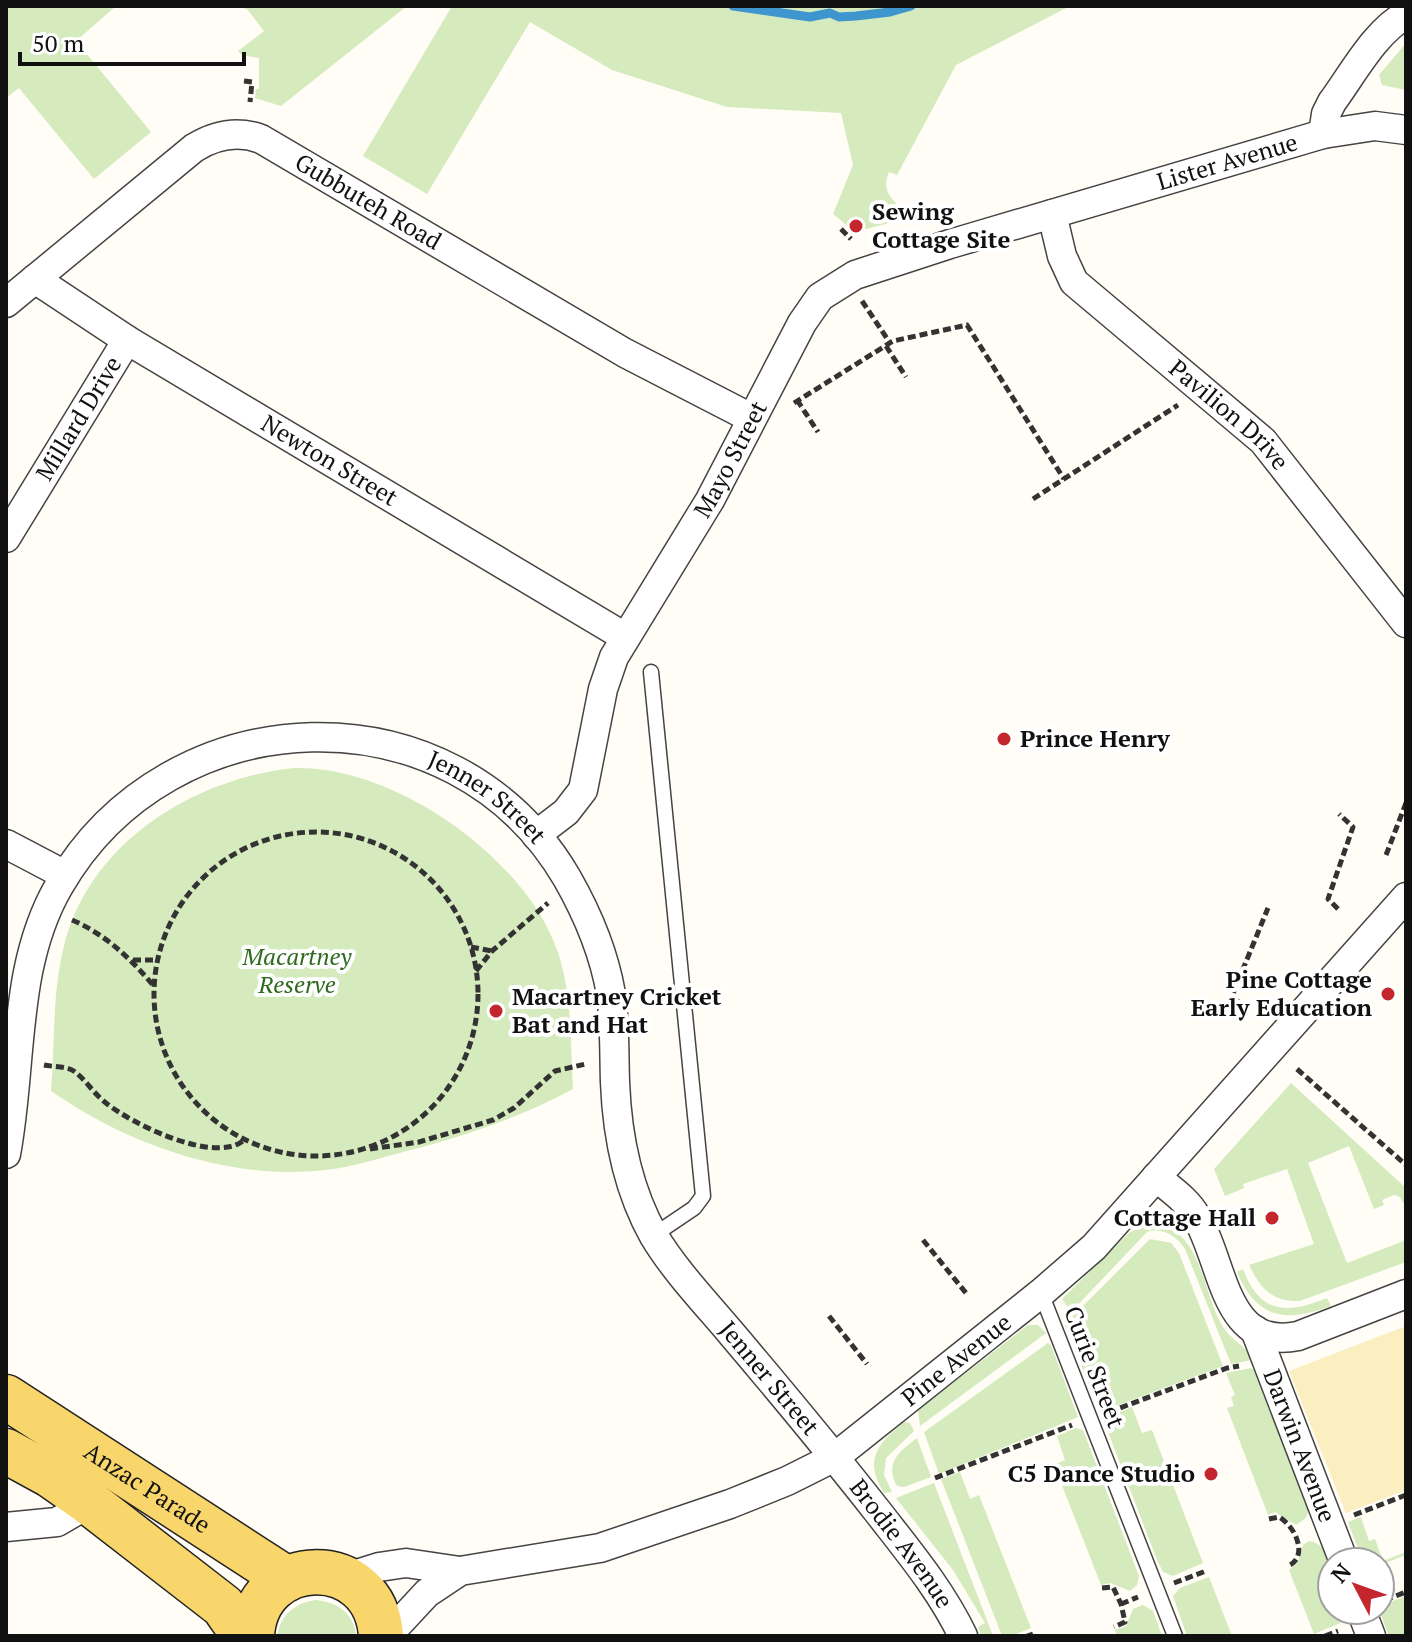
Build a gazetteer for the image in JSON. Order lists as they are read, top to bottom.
{
  "streets": {
    "main road": ["Anzac Parade"],
    "street": [
      "Lister Avenue",
      "Gubbuteh Road",
      "Pavilion Drive",
      "Millard Drive",
      "Mayo Street",
      "Newton Street",
      "Jenner Street",
      "Pine Avenue",
      "Darwin Avenue",
      "Brodie Avenue"
    ],
    "lane": ["Curie Street"]
  },
  "crossings": [
    ["Lister Avenue", "Pavilion Drive"],
    ["Lister Avenue", "Mayo Street"],
    ["Gubbuteh Road", "Mayo Street"],
    ["Gubbuteh Road", "Newton Street"],
    ["Pavilion Drive", "Mayo Street"],
    ["Millard Drive", "Newton Street"],
    ["Mayo Street", "Newton Street"],
    ["Mayo Street", "Jenner Street"],
    ["Jenner Street", "Pine Avenue"],
    ["Jenner Street", "Brodie Avenue"],
    ["Pine Avenue", "Curie Street"],
    ["Pine Avenue", "Darwin Avenue"],
    ["Pine Avenue", "Brodie Avenue"]
  ],
  "parks": ["Macartney Reserve"],
  "places": [
    "Sewing Cottage Site",
    "Prince Henry",
    "Pine Cottage Early Education",
    "Macartney Cricket Bat and Hat",
    "Cottage Hall",
    "C5 Dance Studio"
  ],
  "scale_bar": "50 m",
  "north": "top left"
}
